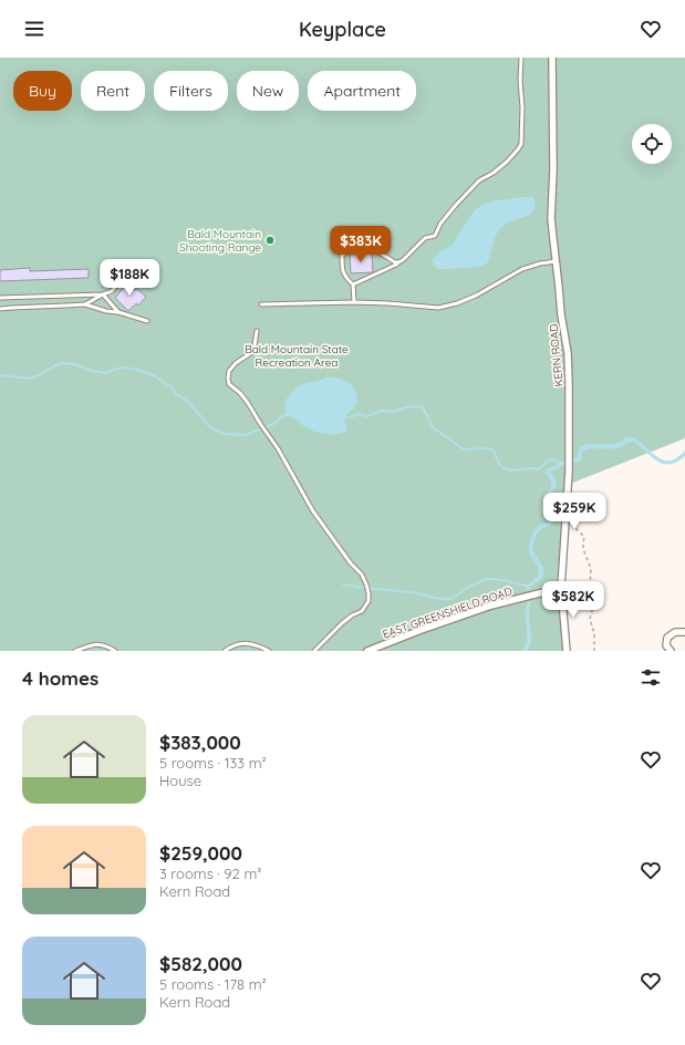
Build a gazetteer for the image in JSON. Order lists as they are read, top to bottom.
{
  "streets": {
    "street": ["KERN ROAD", "EAST GREENSHIELD ROAD"]
  },
  "crossings": [
    ["KERN ROAD", "EAST GREENSHIELD ROAD"]
  ],
  "parks": ["Bald Mountain State Recreation Area"],
  "places": ["Bald Mountain Shooting Range"],
  "page": {
    "header": "Keyplace",
    "chip": [
      "Buy",
      "Rent",
      "Filters",
      "New",
      "Apartment"
    ],
    "price": [
      "$383K",
      "$188K",
      "$259K",
      "$582K"
    ],
    "heading": "4 homes",
    "list": [
      {
        "name": "$383,000",
        "note": "5 rooms · 133 m² · House"
      },
      {
        "name": "$259,000",
        "note": "3 rooms · 92 m² · Kern Road"
      },
      {
        "name": "$582,000",
        "note": "5 rooms · 178 m² · Kern Road"
      }
    ]
  }
}
